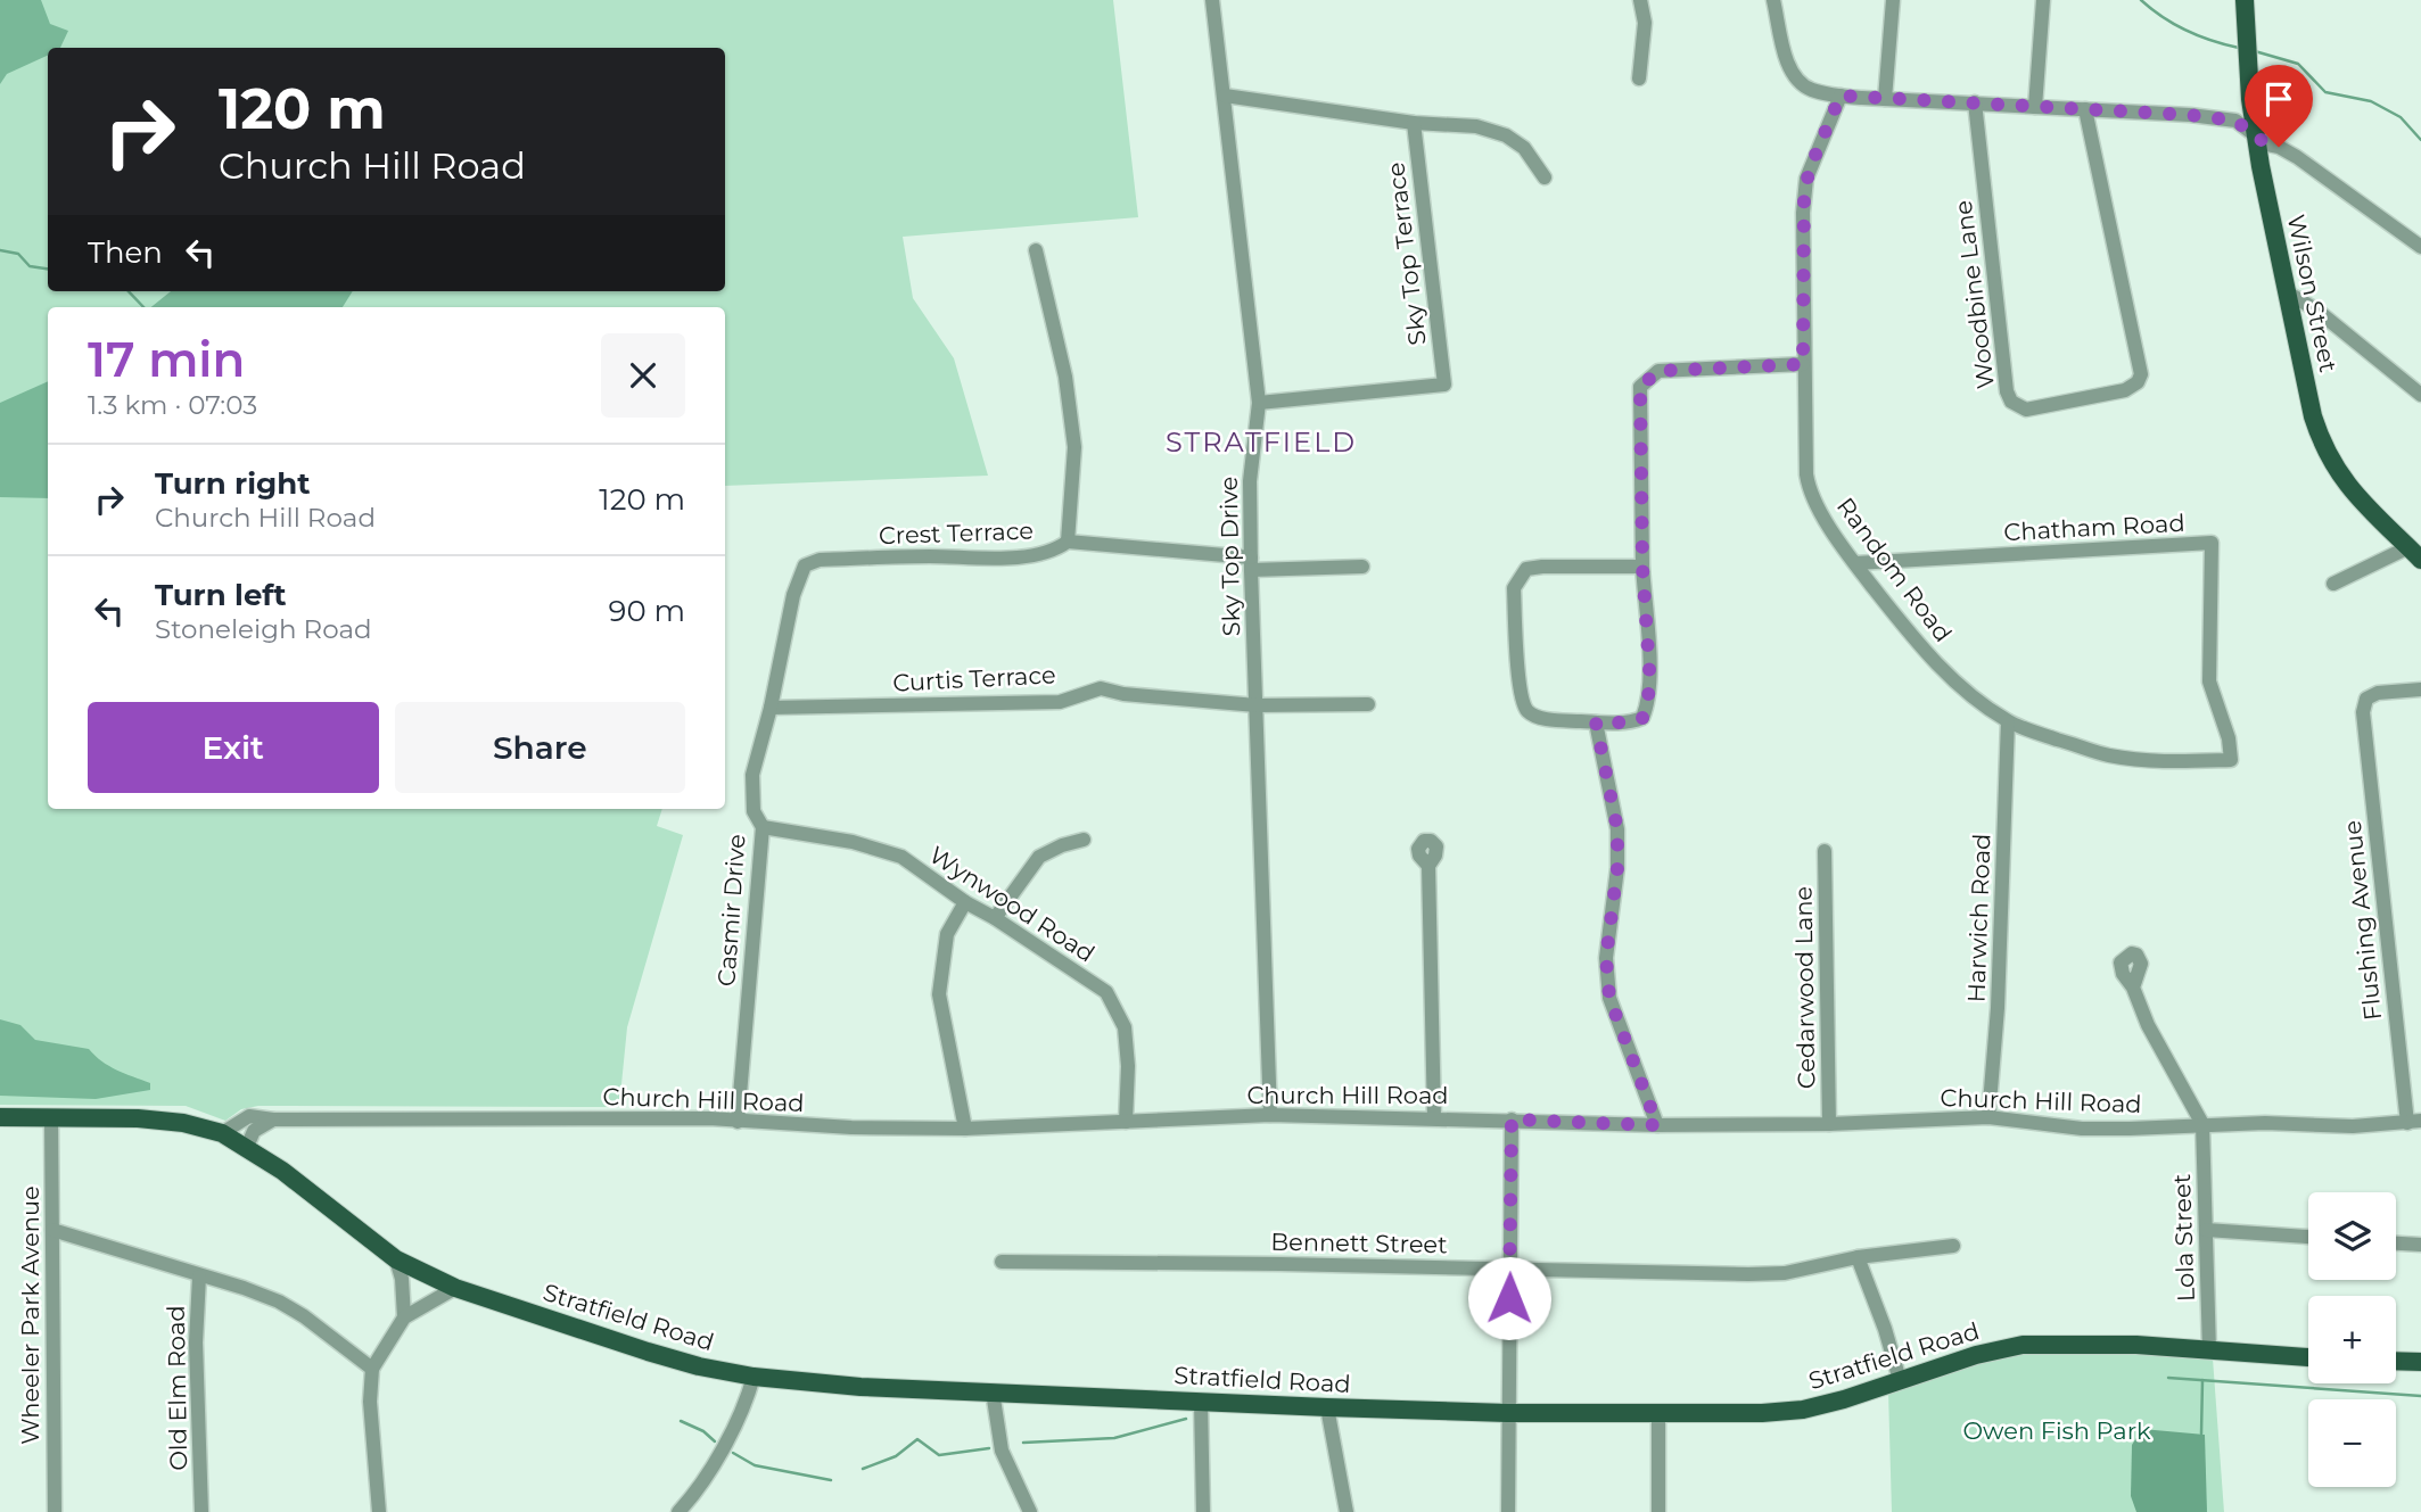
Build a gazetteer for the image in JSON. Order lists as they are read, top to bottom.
{
  "streets": {
    "main road": ["Wilson Street", "Stratfield Road"],
    "street": [
      "Sky Top Terrace",
      "Woodbine Lane",
      "Chatham Road",
      "Crest Terrace",
      "Sky Top Drive",
      "Random Road",
      "Curtis Terrace",
      "Wynwood Road",
      "Casmir Drive",
      "Harwich Road",
      "Flushing Avenue",
      "Cedarwood Lane",
      "Church Hill Road",
      "Lola Street",
      "Bennett Street",
      "Wheeler Park Avenue",
      "Old Elm Road"
    ]
  },
  "crossings": [
    ["Sky Top Terrace", "Sky Top Drive"],
    ["Chatham Road", "Random Road"],
    ["Crest Terrace", "Sky Top Drive"],
    ["Crest Terrace", "Casmir Drive"],
    ["Sky Top Drive", "Curtis Terrace"],
    ["Sky Top Drive", "Church Hill Road"],
    ["Random Road", "Harwich Road"],
    ["Curtis Terrace", "Casmir Drive"],
    ["Wynwood Road", "Casmir Drive"],
    ["Wynwood Road", "Church Hill Road"],
    ["Casmir Drive", "Church Hill Road"],
    ["Harwich Road", "Church Hill Road"],
    ["Flushing Avenue", "Church Hill Road"],
    ["Cedarwood Lane", "Church Hill Road"],
    ["Church Hill Road", "Lola Street"],
    ["Church Hill Road", "Stratfield Road"],
    ["Lola Street", "Stratfield Road"],
    ["Wheeler Park Avenue", "Stratfield Road"]
  ],
  "districts": ["STRATFIELD"],
  "parks": ["Owen Fish Park"],
  "page": {
    "turn": ["120 m", "Church Hill Road"],
    "then": "Then",
    "heading": ["17 min", "1.3 km · 07:03"],
    "list": [
      {
        "name": "Turn right",
        "note": "Church Hill Road",
        "value": "120 m"
      },
      {
        "name": "Turn left",
        "note": "Stoneleigh Road",
        "value": "90 m"
      }
    ],
    "buttons": ["Exit", "Share"],
    "map_buttons": ["+", "−"]
  }
}
